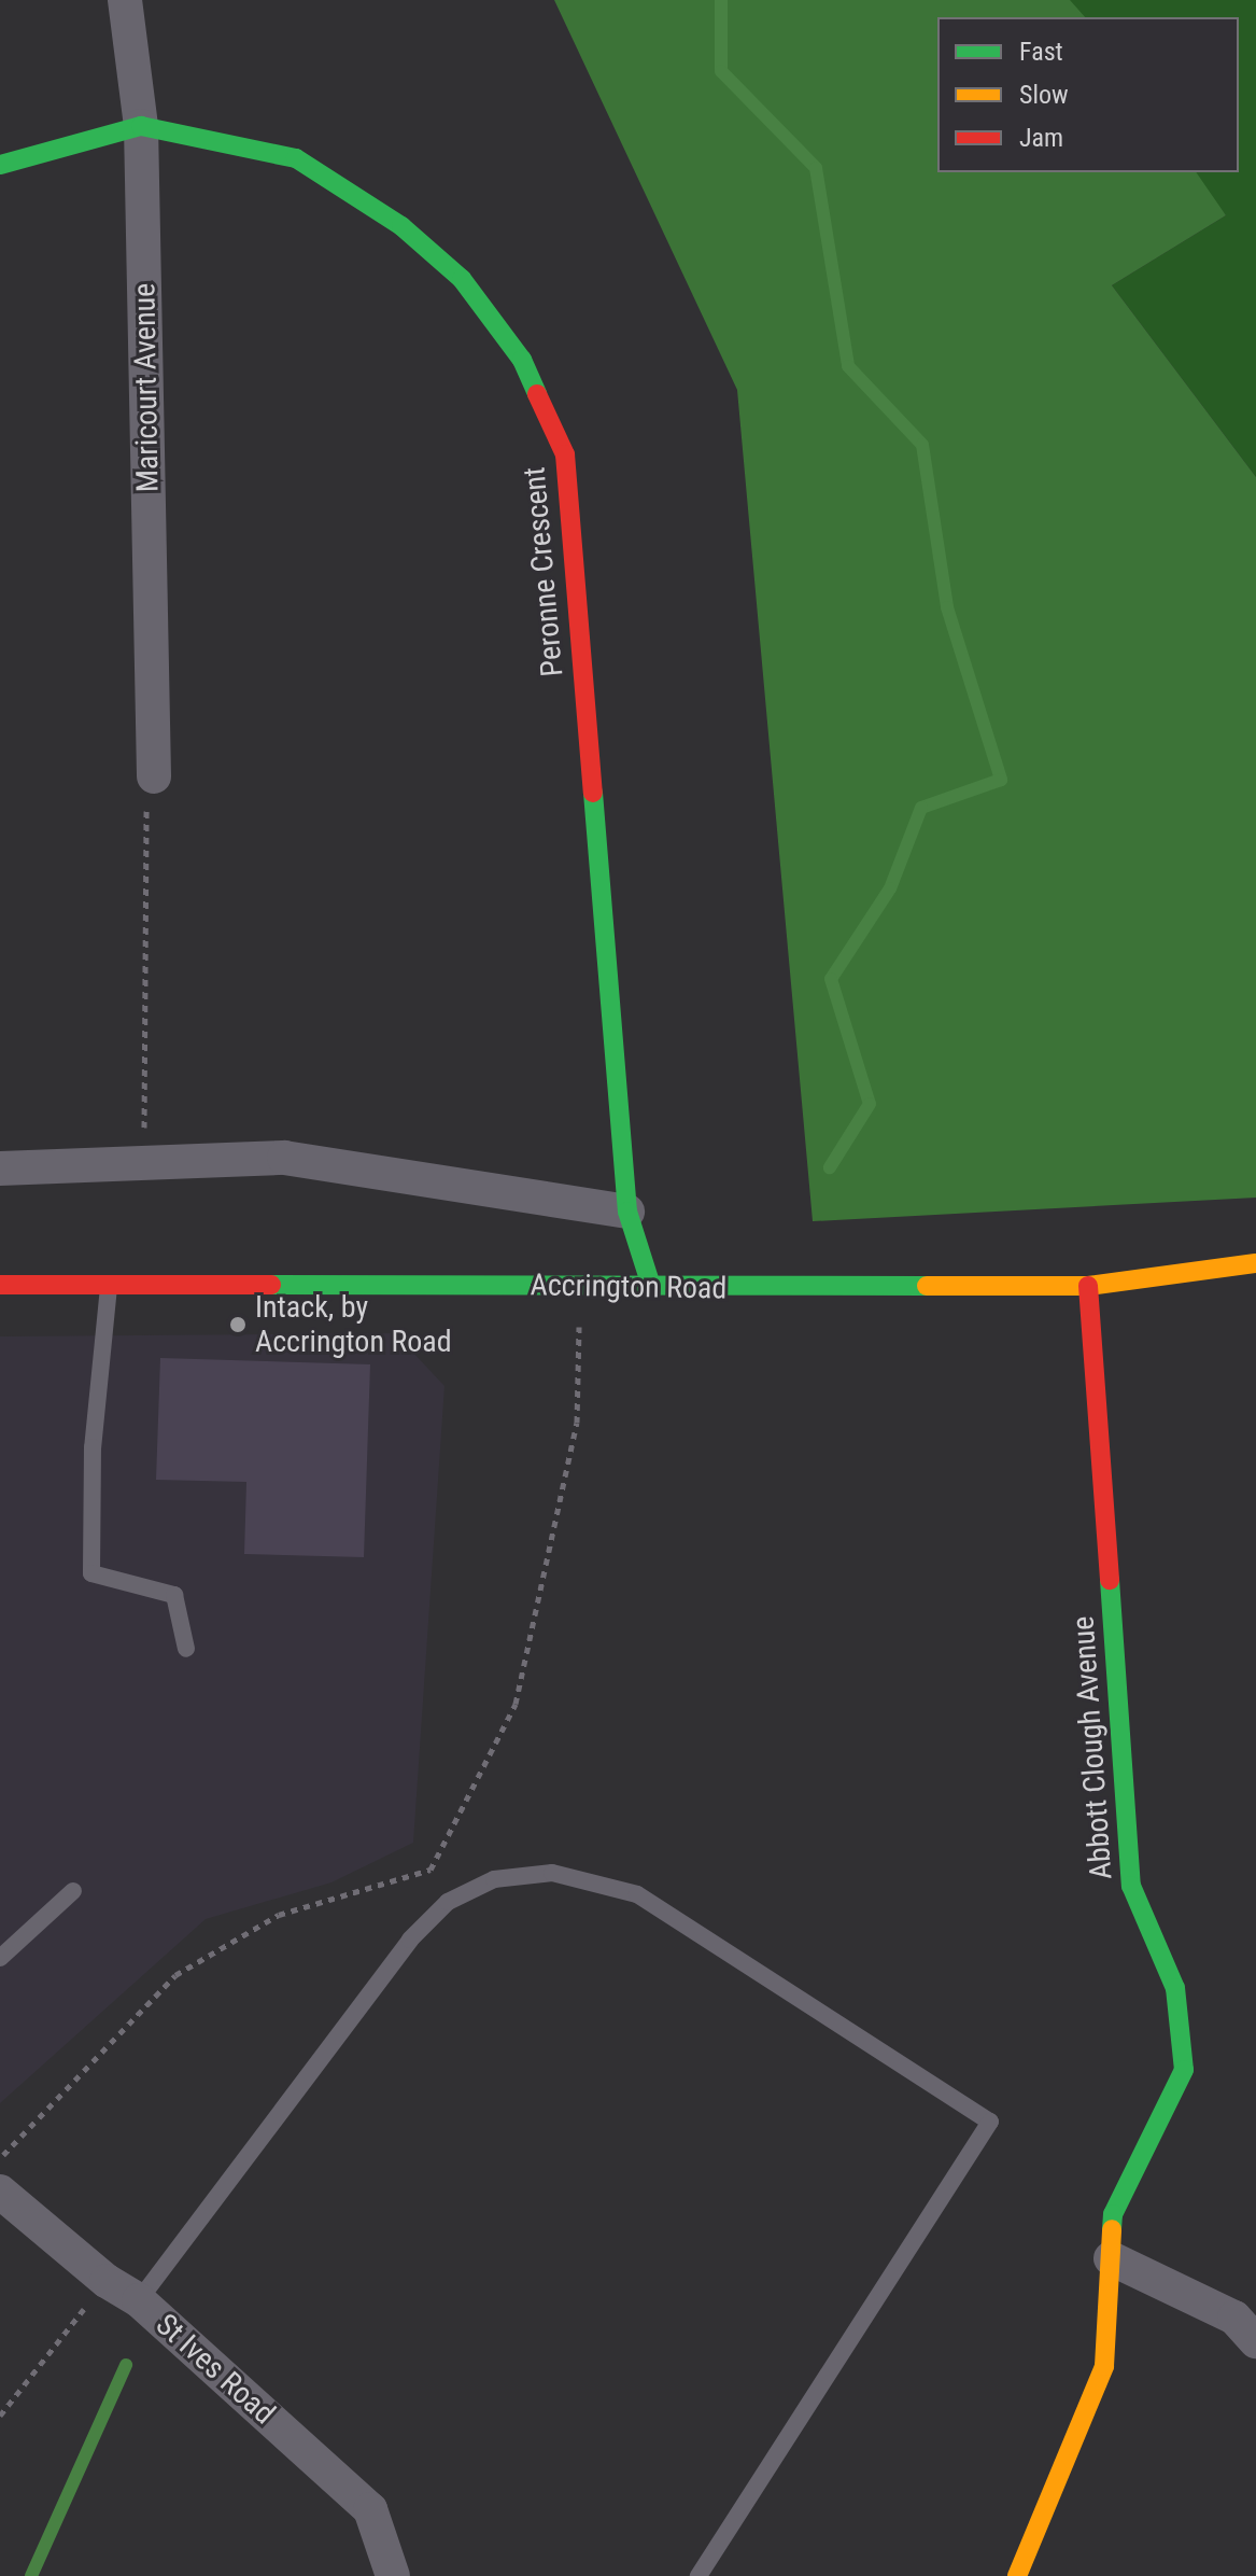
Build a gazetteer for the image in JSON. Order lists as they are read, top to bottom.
{
  "streets": {
    "street": [
      "Maricourt Avenue",
      "Peronne Crescent",
      "Accrington Road",
      "Abbott Clough Avenue",
      "St Ives Road"
    ]
  },
  "crossings": [
    ["Maricourt Avenue", "Peronne Crescent"],
    ["Peronne Crescent", "Accrington Road"],
    ["Accrington Road", "Abbott Clough Avenue"]
  ],
  "places": ["Intack, by Accrington Road"],
  "legend": ["Fast", "Slow", "Jam"]
}
